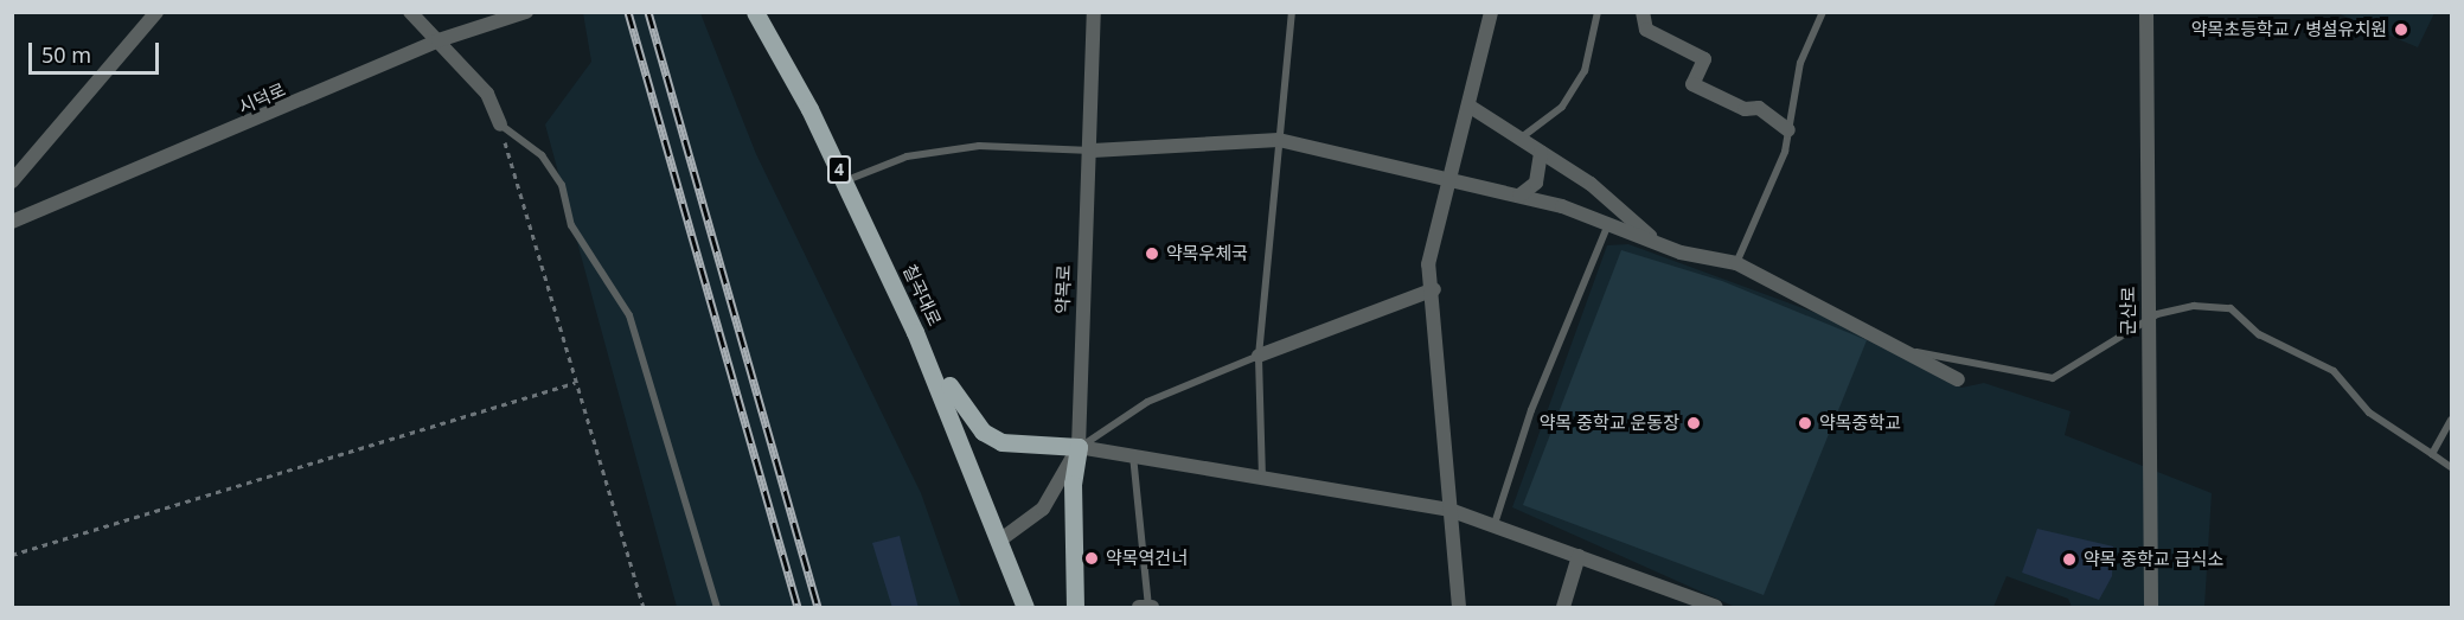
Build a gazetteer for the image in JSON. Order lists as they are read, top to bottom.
{
  "streets": {
    "main road": ["4", "칠곡대로"],
    "street": ["시덕로", "약목로", "군산로"]
  },
  "crossings": [
    ["약목로", "칠곡대로"]
  ],
  "places": [
    "약목초등학교 / 병설유치원",
    "약목우체국",
    "약목 중학교 운동장",
    "약목중학교",
    "약목역건너",
    "약목 중학교 급식소"
  ],
  "scale_bar": "50 m"
}
